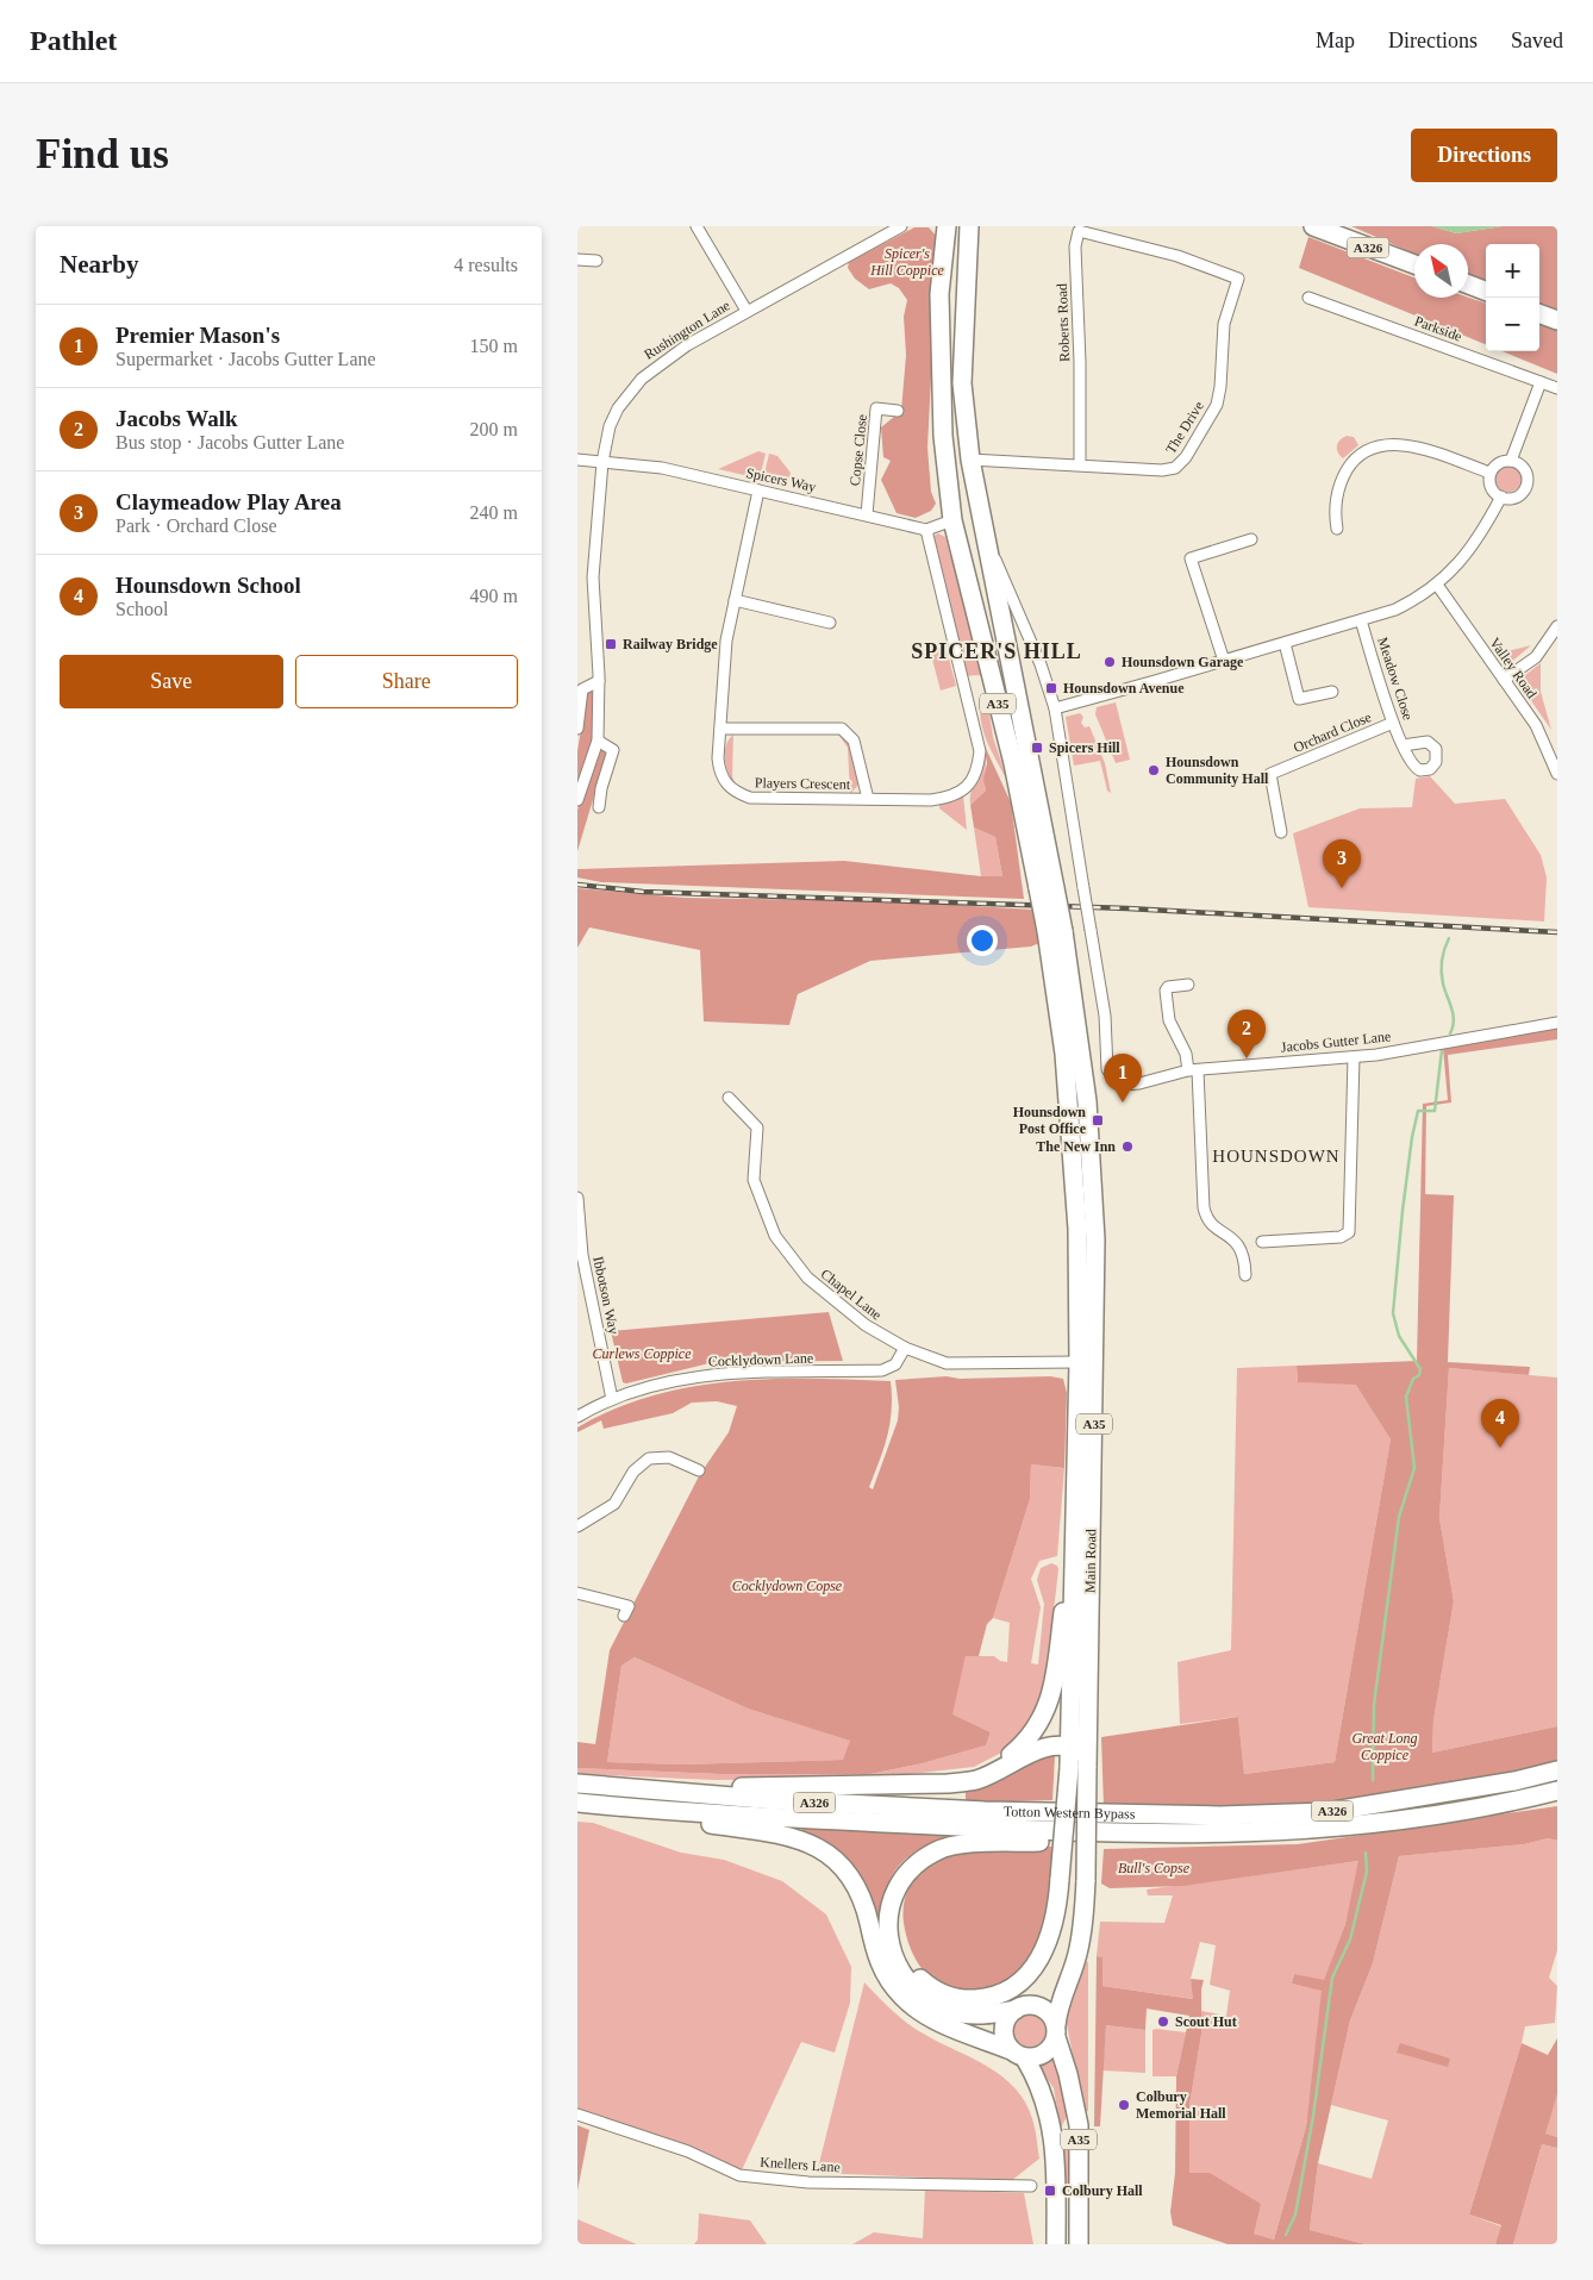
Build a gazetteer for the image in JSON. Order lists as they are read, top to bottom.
{
  "streets": {
    "main road": [
      "A326",
      "A35",
      "Main Road",
      "Totton Western Bypass"
    ],
    "street": [
      "Roberts Road",
      "Parkside",
      "Rushington Lane",
      "The Drive",
      "Copse Close",
      "Spicers Way",
      "Valley Road",
      "Meadow Close",
      "Orchard Close",
      "Players Crescent",
      "Jacobs Gutter Lane",
      "Chapel Lane",
      "Ibbotson Way",
      "Cocklydown Lane",
      "Knellers Lane"
    ]
  },
  "crossings": [
    ["Roberts Road", "The Drive"],
    ["Rushington Lane", "Spicers Way"],
    ["The Drive", "A35"],
    ["Copse Close", "Spicers Way"],
    ["Spicers Way", "Players Crescent"],
    ["Meadow Close", "Orchard Close"],
    ["A35", "Main Road"],
    ["Chapel Lane", "Cocklydown Lane"],
    ["Chapel Lane", "Main Road"],
    ["Ibbotson Way", "Cocklydown Lane"]
  ],
  "districts": ["SPICER'S HILL", "HOUNSDOWN"],
  "parks": [
    "Spicer's Hill Coppice",
    "Curlews Coppice",
    "Cocklydown Copse",
    "Great Long Coppice",
    "Bull's Copse"
  ],
  "places": {
    "transit": [
      "Railway Bridge",
      "Hounsdown Avenue",
      "Spicers Hill",
      "Hounsdown Post Office",
      "Colbury Hall"
    ],
    "other": [
      "Hounsdown Garage",
      "Hounsdown Community Hall",
      "The New Inn",
      "Scout Hut",
      "Colbury Memorial Hall"
    ]
  },
  "north": "top left",
  "page": {
    "header": "Pathlet",
    "nav": ["Map", "Directions", "Saved"],
    "buttons": [
      "Directions",
      ["Save", "Share"]
    ],
    "title": "Find us",
    "heading": ["Nearby", "4 results"],
    "map_buttons": ["+", "−"],
    "list": [
      {
        "mark": "1",
        "name": "Premier Mason's",
        "note": "Supermarket · Jacobs Gutter Lane",
        "value": "150 m"
      },
      {
        "mark": "2",
        "name": "Jacobs Walk",
        "note": "Bus stop · Jacobs Gutter Lane",
        "value": "200 m"
      },
      {
        "mark": "3",
        "name": "Claymeadow Play Area",
        "note": "Park · Orchard Close",
        "value": "240 m"
      },
      {
        "mark": "4",
        "name": "Hounsdown School",
        "note": "School",
        "value": "490 m"
      }
    ],
    "pins": [
      "3",
      "2",
      "1",
      "4"
    ]
  }
}
